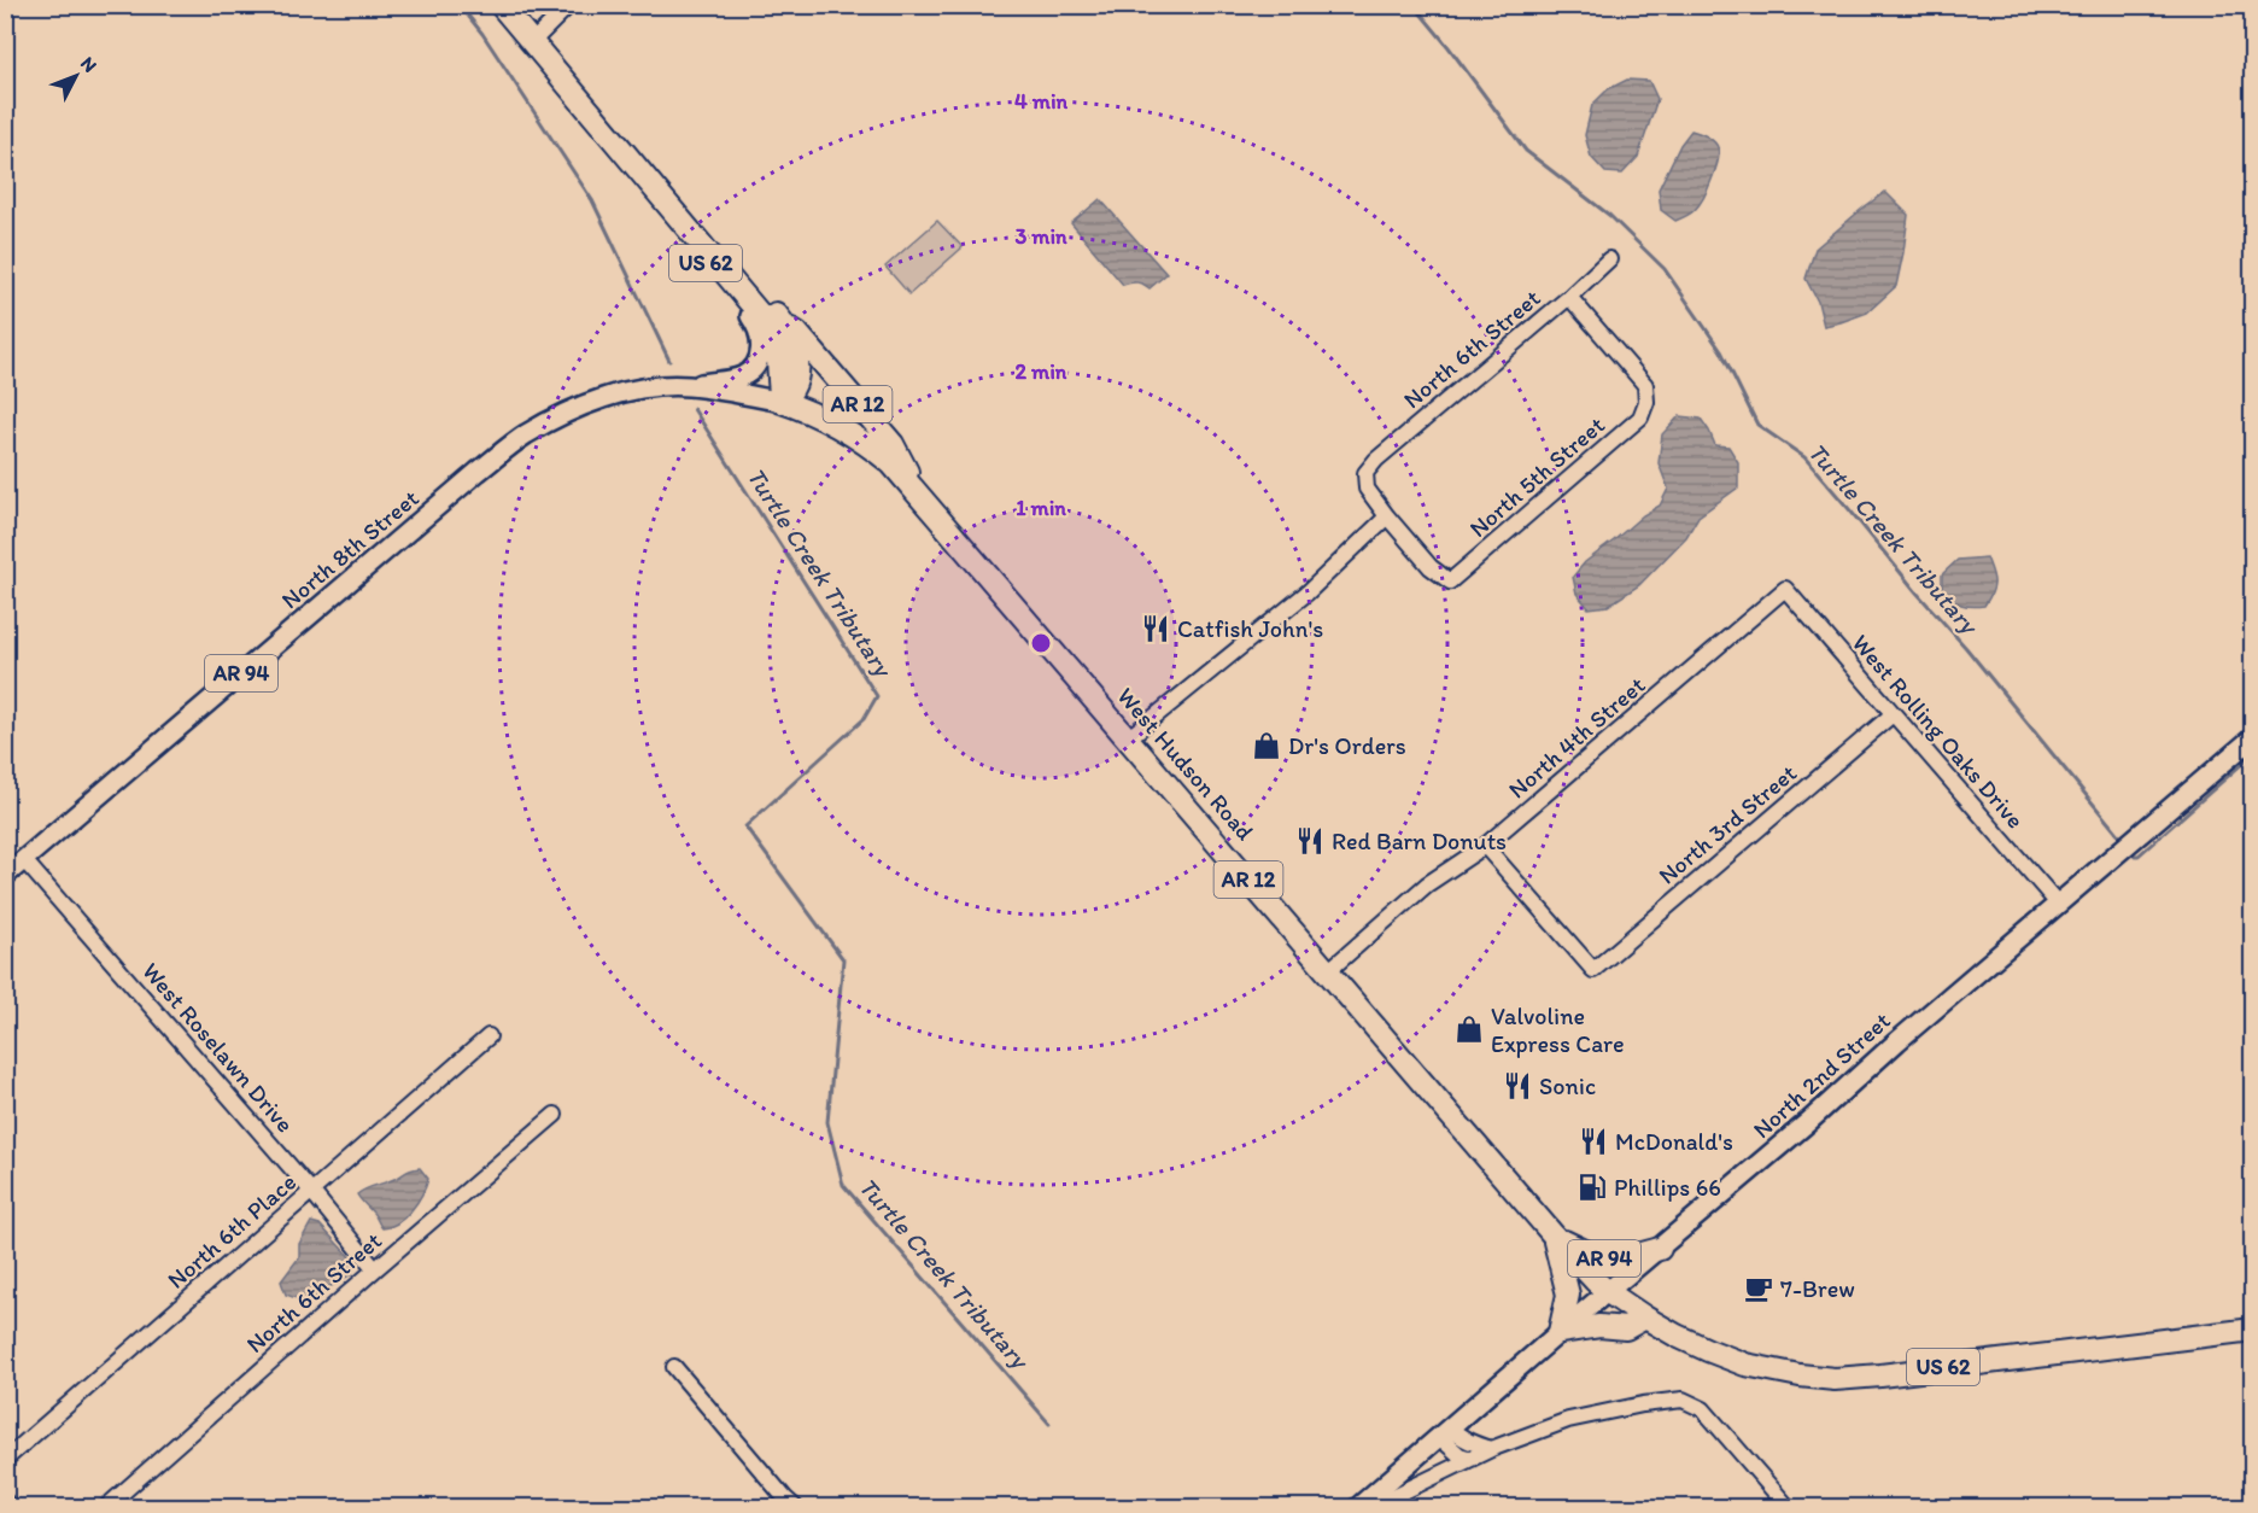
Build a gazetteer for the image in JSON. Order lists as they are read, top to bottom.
{
  "streets": {
    "highway": [
      "US 62",
      "AR 12",
      "AR 94",
      "West Hudson Road"
    ],
    "main road": ["North 8th Street", "North 2nd Street"],
    "street": [
      "North 6th Street",
      "North 5th Street",
      "West Rolling Oaks Drive",
      "North 4th Street",
      "North 3rd Street",
      "West Roselawn Drive",
      "North 6th Place"
    ]
  },
  "crossings": [
    ["US 62", "AR 12"],
    ["US 62", "North 8th Street"],
    ["US 62", "West Hudson Road"],
    ["US 62", "North 2nd Street"],
    ["North 6th Street", "North 5th Street"],
    ["North 6th Street", "West Roselawn Drive"],
    ["AR 12", "AR 94"],
    ["AR 12", "West Hudson Road"],
    ["AR 12", "North 2nd Street"],
    ["North 8th Street", "West Hudson Road"],
    ["North 8th Street", "West Roselawn Drive"],
    ["AR 94", "West Hudson Road"],
    ["AR 94", "North 2nd Street"],
    ["West Rolling Oaks Drive", "North 4th Street"],
    ["West Rolling Oaks Drive", "North 3rd Street"],
    ["West Rolling Oaks Drive", "North 2nd Street"],
    ["North 4th Street", "West Hudson Road"],
    ["North 4th Street", "North 3rd Street"],
    ["West Hudson Road", "North 2nd Street"],
    ["West Roselawn Drive", "North 6th Place"]
  ],
  "water": ["Turtle Creek Tributary"],
  "places": {
    "restaurant": [
      "Catfish John's",
      "Red Barn Donuts",
      "Sonic",
      "McDonald's"
    ],
    "shop": ["Dr's Orders", "Valvoline Express Care"],
    "fuel station": ["Phillips 66"],
    "cafe": ["7-Brew"]
  },
  "north": "top right",
  "rings": [
    "4 min",
    "3 min",
    "2 min",
    "1 min"
  ]
}
